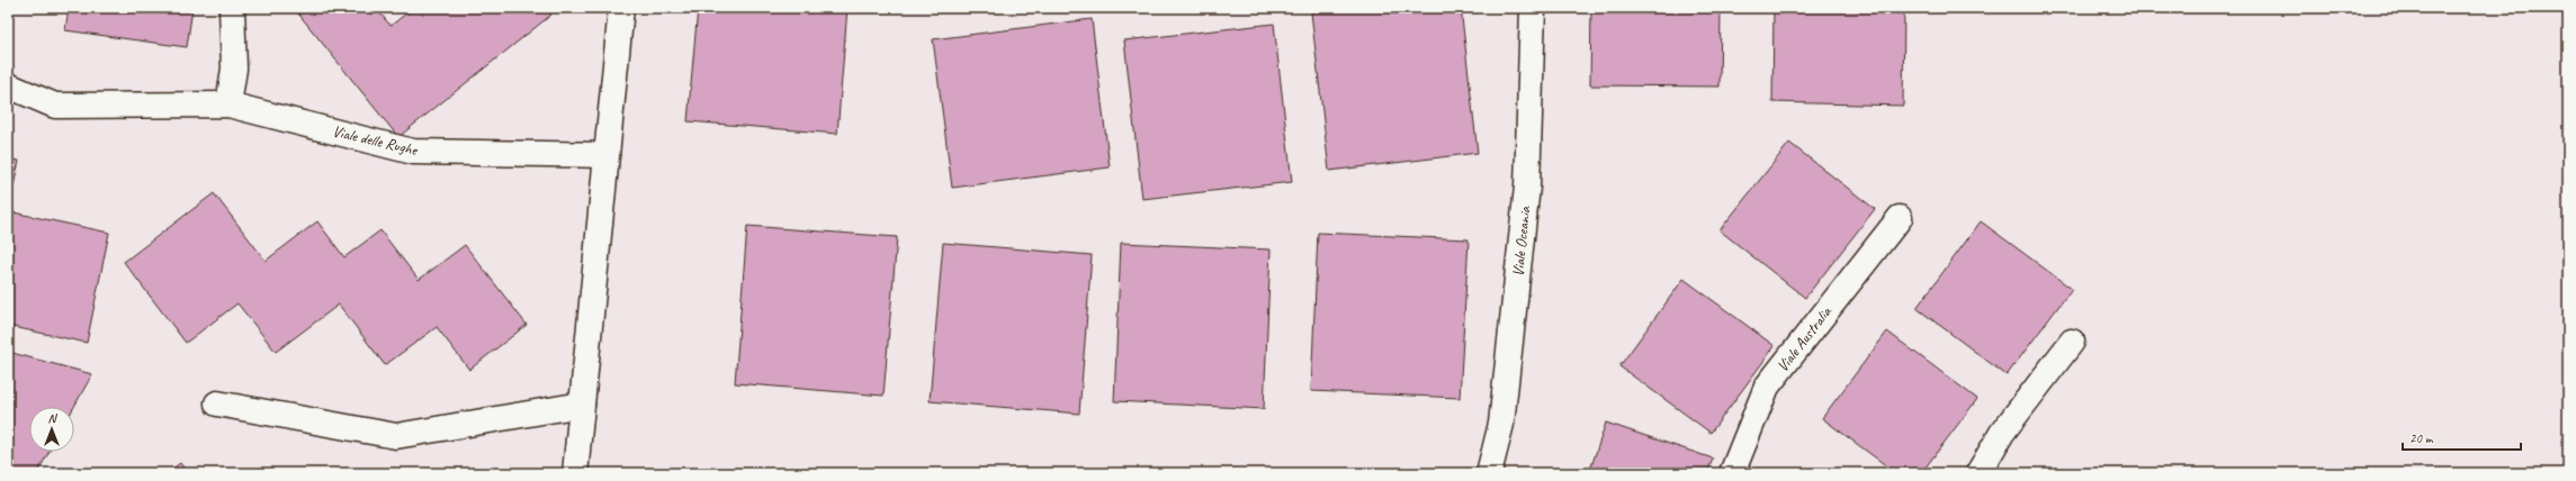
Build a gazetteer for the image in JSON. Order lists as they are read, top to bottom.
{
  "streets": {
    "street": ["Viale delle Rughe", "Viale Oceania", "Viale Australia"]
  },
  "scale_bar": "20 m",
  "north": "top"
}
